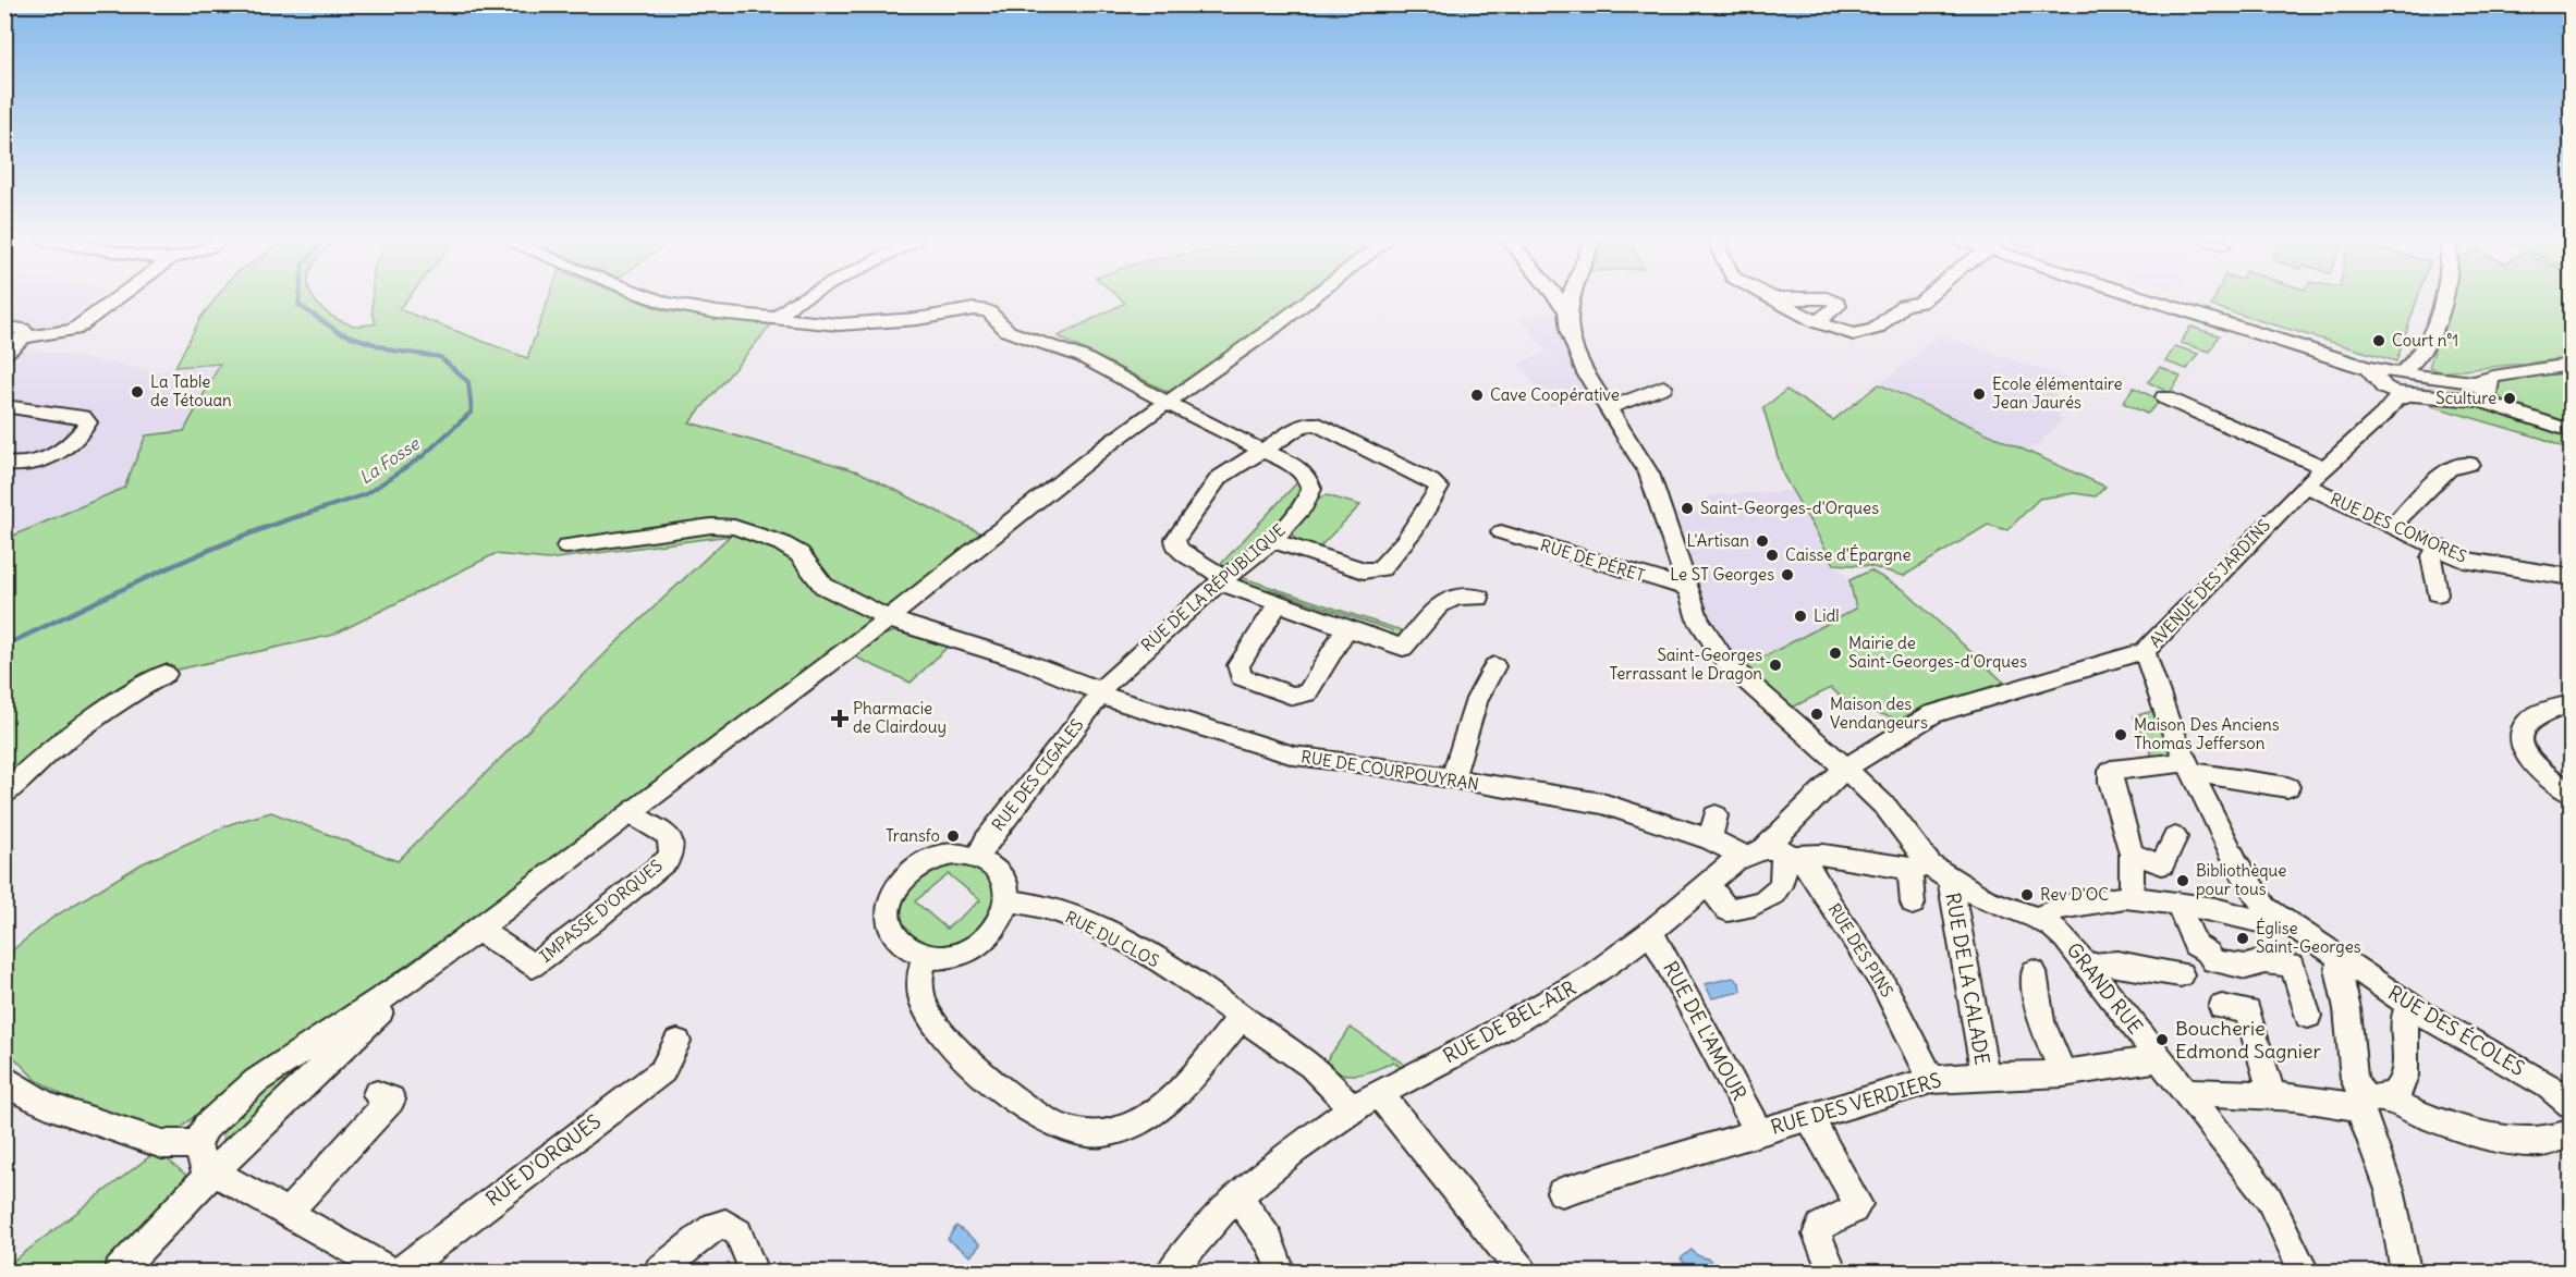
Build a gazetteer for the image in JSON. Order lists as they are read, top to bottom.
{
  "streets": {
    "street": [
      "RUE DES COMORES",
      "RUE DE PÉRET",
      "AVENUE DES JARDINS",
      "RUE DE LA RÉPUBLIQUE",
      "RUE DE COURPOUYRAN",
      "RUE DES CIGALES",
      "IMPASSE D'ORQUES",
      "RUE DU CLOS",
      "RUE DES PINS",
      "RUE DE LA CALADE",
      "GRAND RUE",
      "RUE DE BEL-AIR",
      "RUE DE L'AMOUR",
      "RUE DES ÉCOLES",
      "RUE DES VERDIERS",
      "RUE D'ORQUES"
    ]
  },
  "crossings": [
    ["RUE DES COMORES", "AVENUE DES JARDINS"],
    ["RUE DE PÉRET", "GRAND RUE"],
    ["AVENUE DES JARDINS", "GRAND RUE"],
    ["AVENUE DES JARDINS", "RUE DE BEL-AIR"],
    ["RUE DE LA RÉPUBLIQUE", "RUE DE COURPOUYRAN"],
    ["RUE DE LA RÉPUBLIQUE", "RUE DES CIGALES"],
    ["RUE DE COURPOUYRAN", "RUE DES CIGALES"],
    ["RUE DE COURPOUYRAN", "RUE DES PINS"],
    ["RUE DE COURPOUYRAN", "RUE DE BEL-AIR"],
    ["RUE DES CIGALES", "RUE DU CLOS"],
    ["RUE DU CLOS", "RUE DE BEL-AIR"],
    ["RUE DES PINS", "RUE DE BEL-AIR"],
    ["RUE DES PINS", "RUE DES VERDIERS"],
    ["RUE DE LA CALADE", "GRAND RUE"],
    ["RUE DE LA CALADE", "RUE DES VERDIERS"],
    ["GRAND RUE", "RUE DE BEL-AIR"],
    ["GRAND RUE", "RUE DES VERDIERS"],
    ["RUE DE BEL-AIR", "RUE DE L'AMOUR"],
    ["RUE DE L'AMOUR", "RUE DES VERDIERS"]
  ],
  "water": ["La Fosse"],
  "places": {
    "other": [
      "Court n°1",
      "La Table de Tétouan",
      "Ecole élémentaire Jean Jaurés",
      "Cave Coopérative",
      "Sculture",
      "Saint-Georges-d'Orques",
      "L'Artisan",
      "Caisse d'Épargne",
      "Le ST Georges",
      "Lidl",
      "Mairie de Saint-Georges-d'Orques",
      "Saint-Georges Terrassant le Dragon",
      "Maison des Vendangeurs",
      "Maison Des Anciens Thomas Jefferson",
      "Transfo",
      "Bibliothèque pour tous",
      "Rev D'OC",
      "Église Saint-Georges",
      "Boucherie Edmond Sagnier"
    ],
    "health": ["Pharmacie de Clairdouy"]
  }
}
